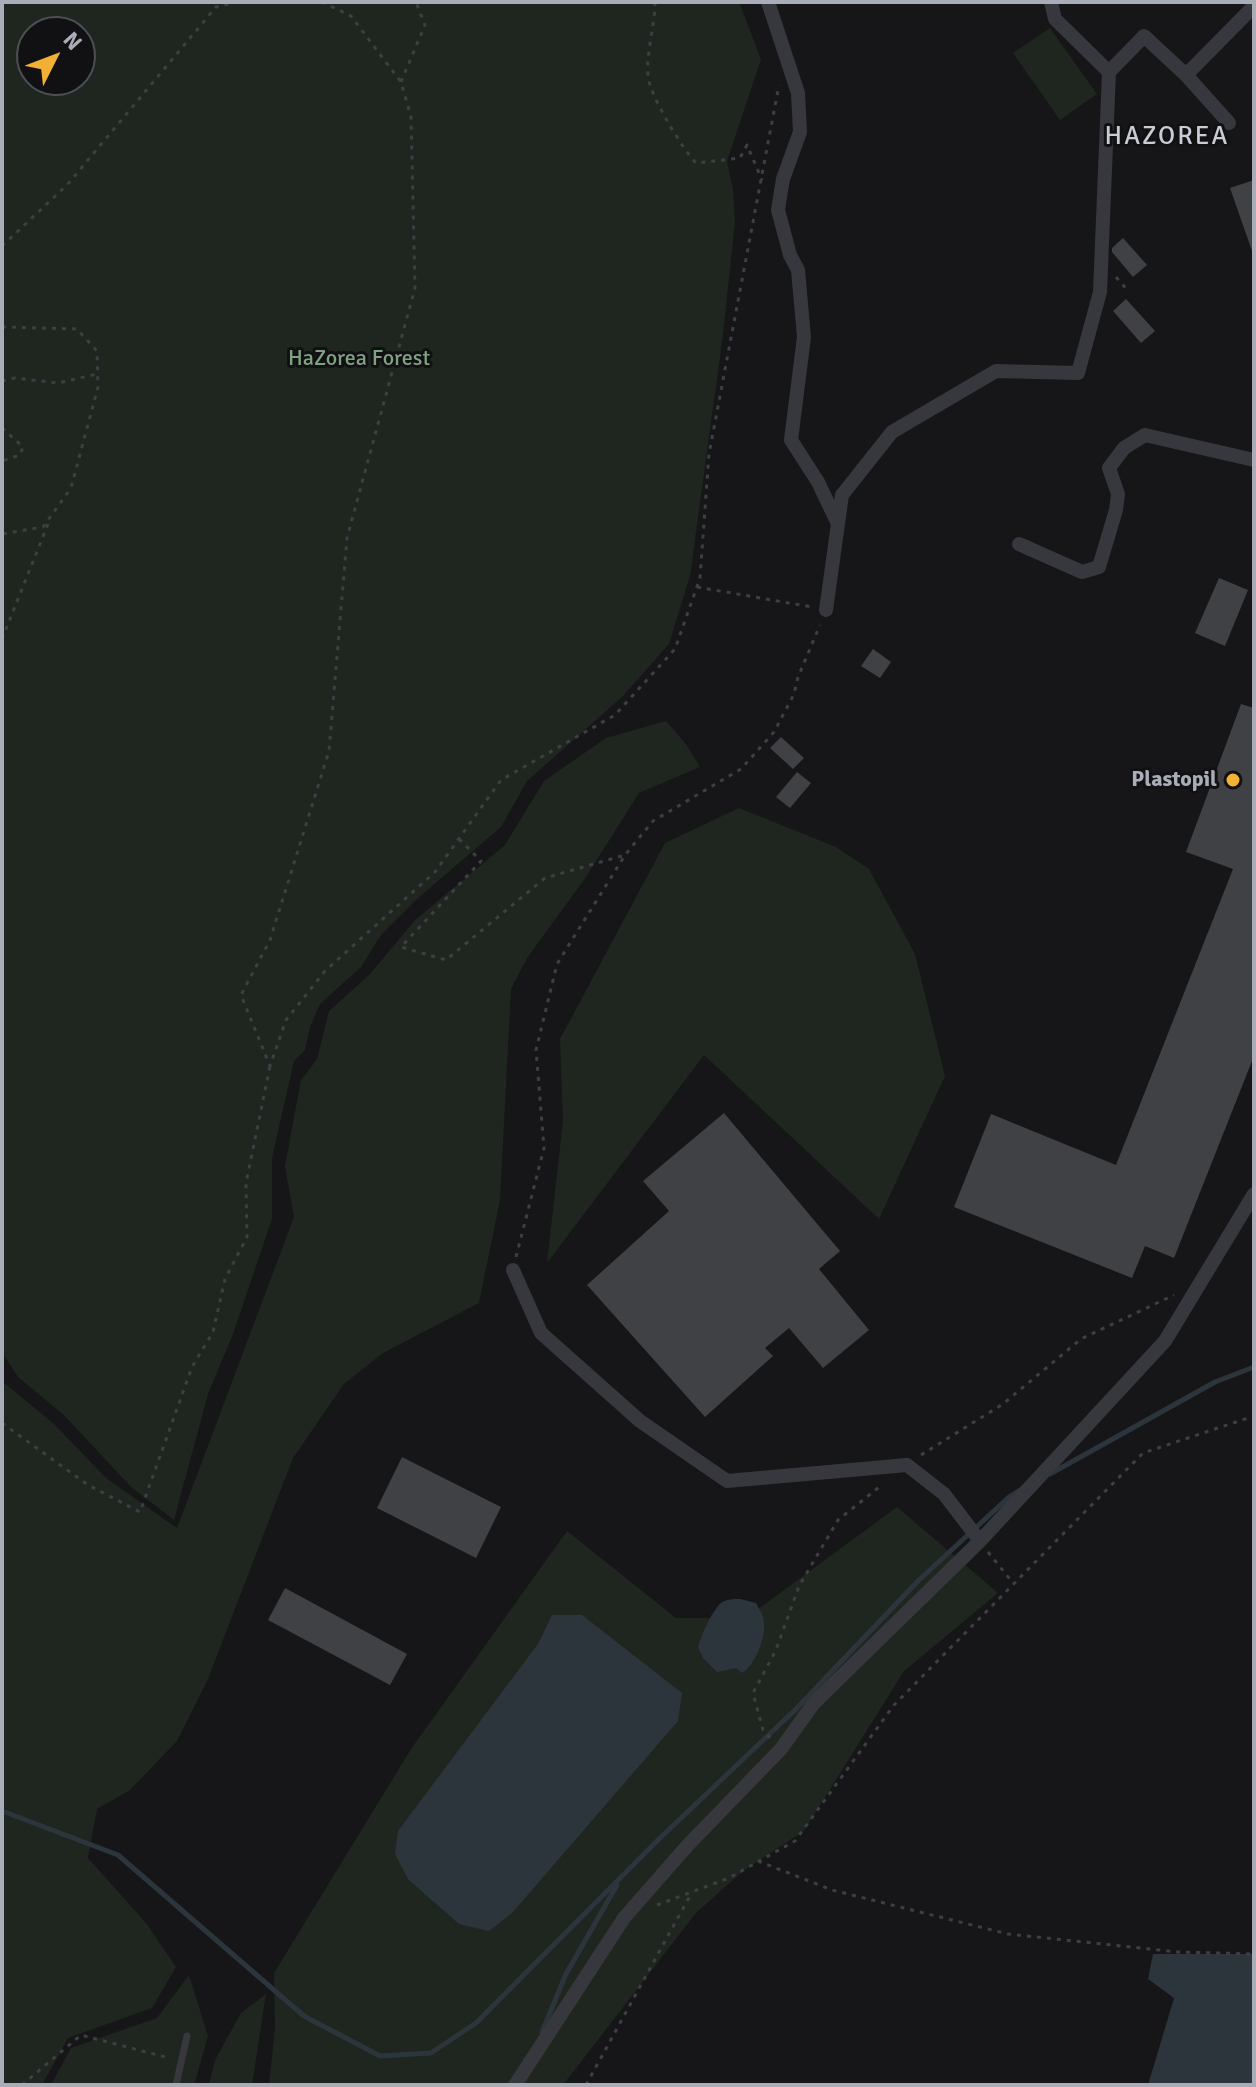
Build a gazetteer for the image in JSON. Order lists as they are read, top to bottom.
{
  "districts": ["HAZOREA"],
  "parks": ["HaZorea Forest"],
  "places": ["Plastopil"],
  "north": "top right"
}
